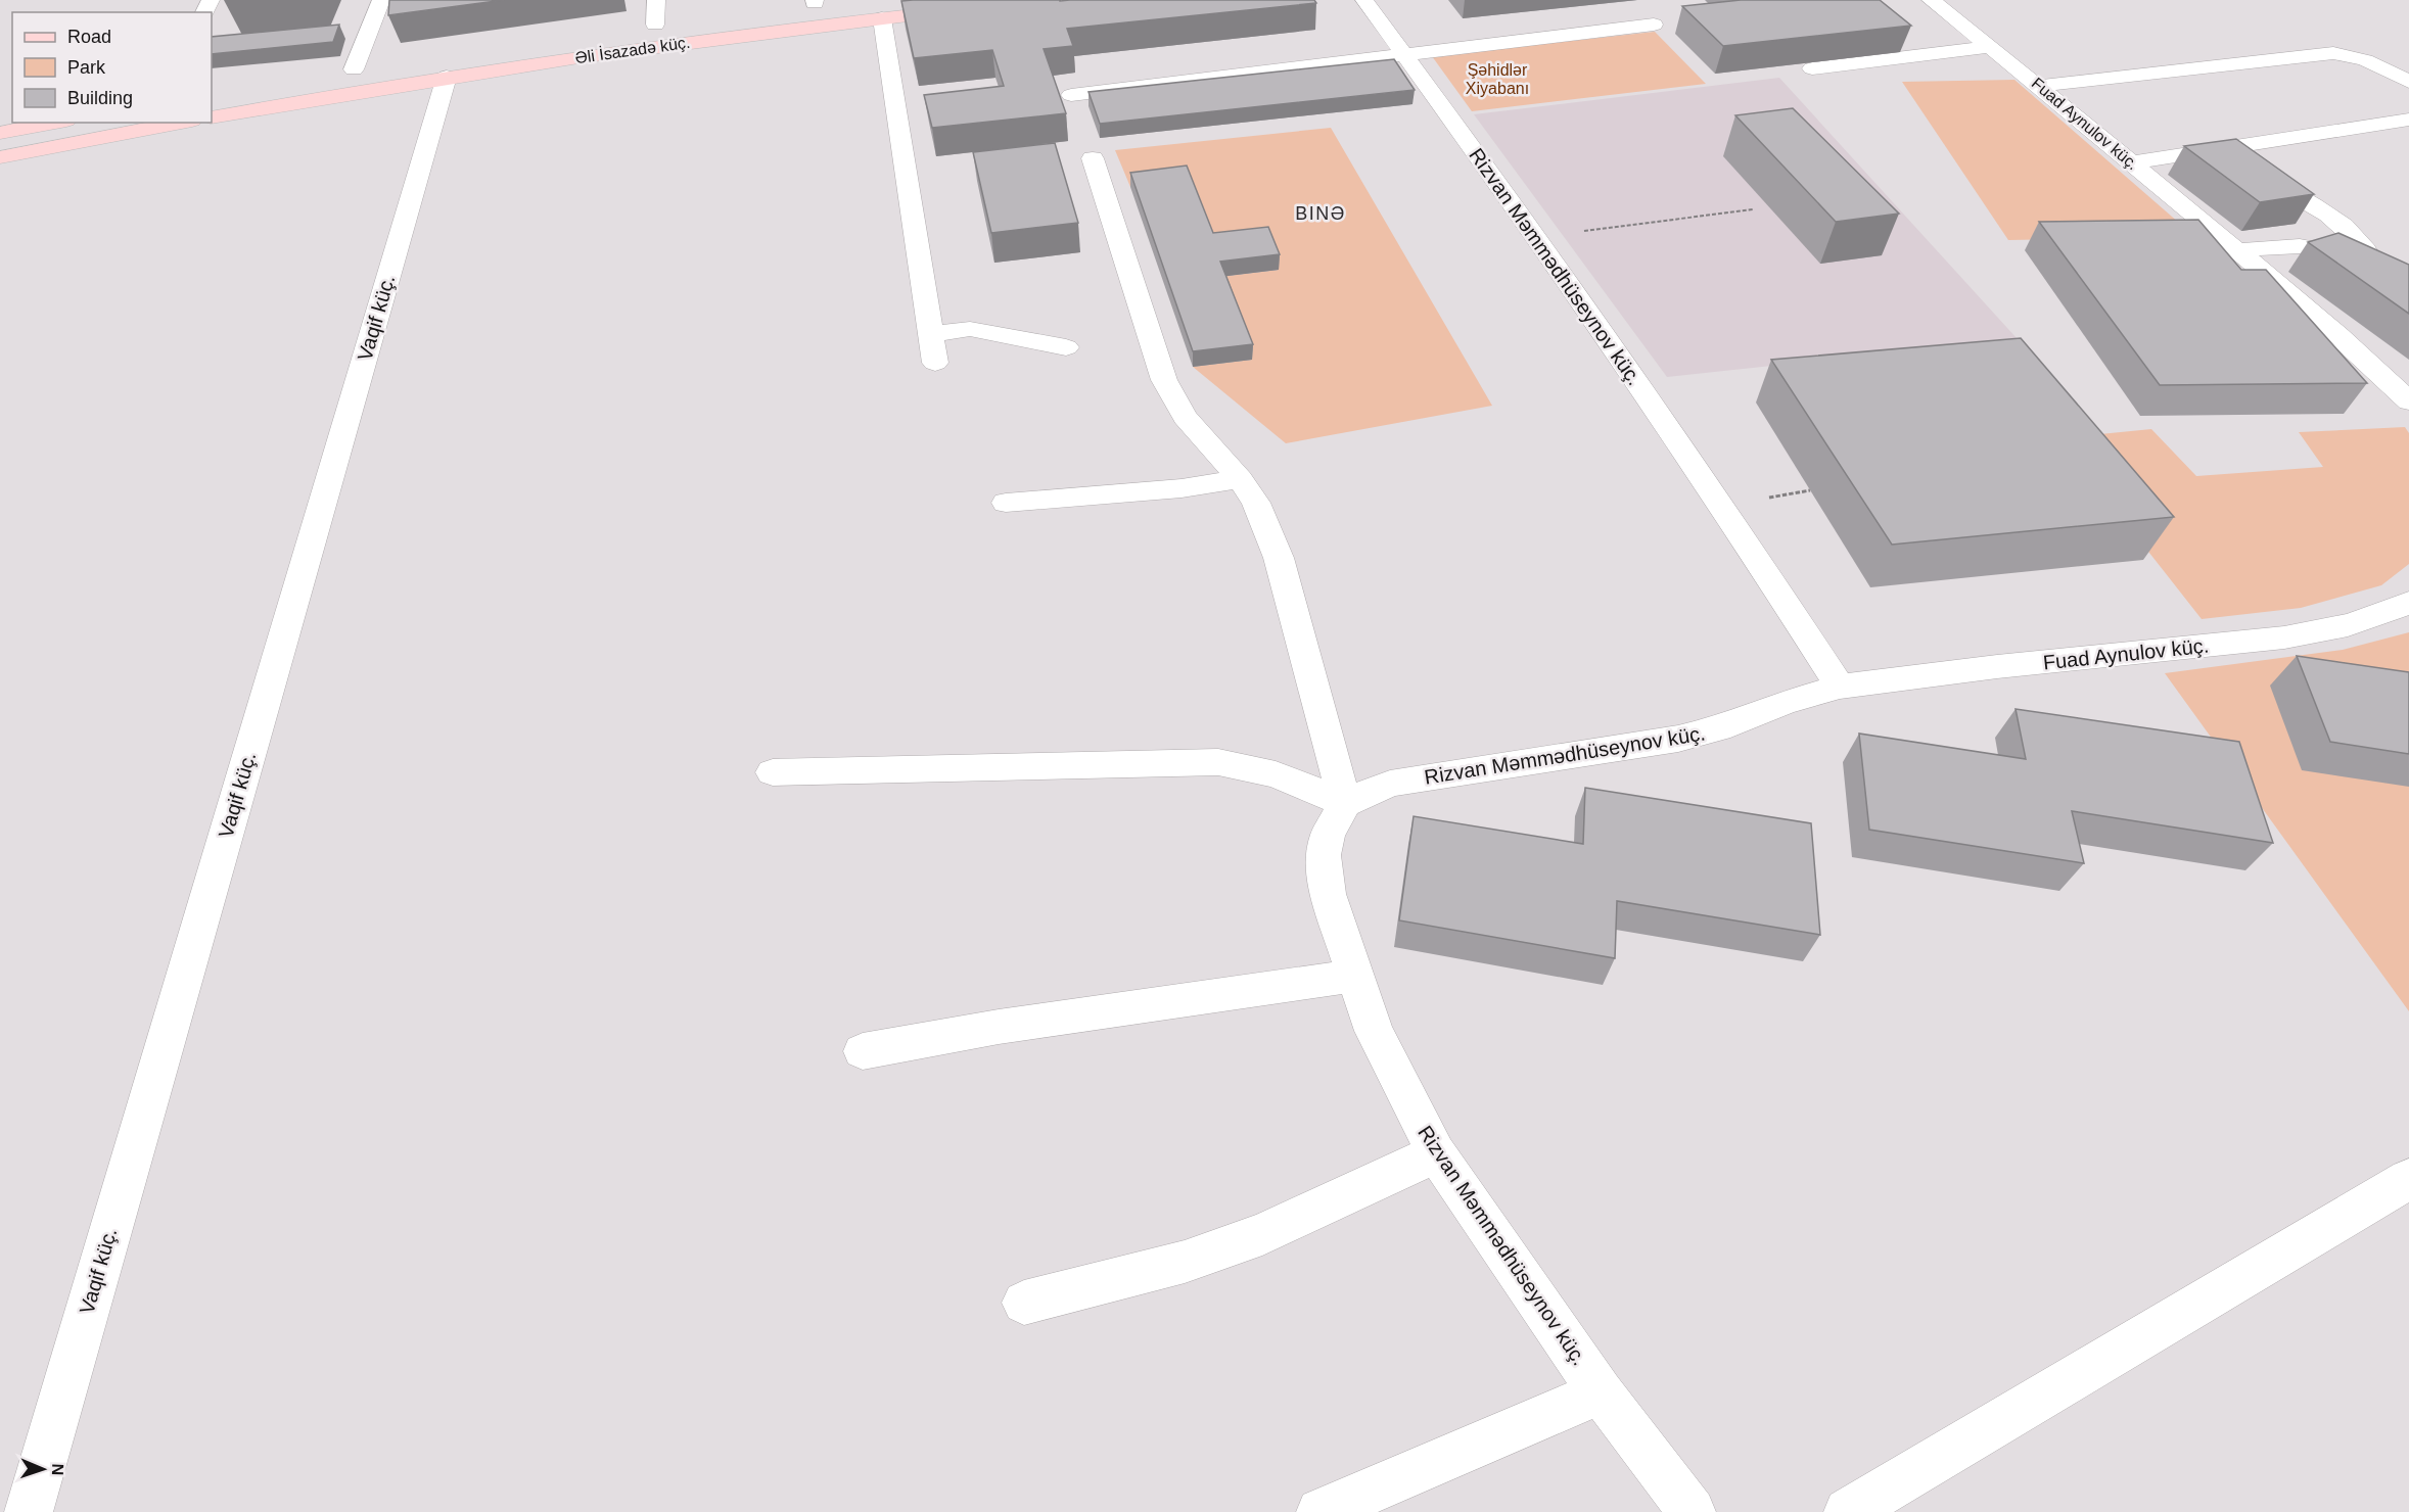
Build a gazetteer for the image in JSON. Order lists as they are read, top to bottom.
{
  "streets": {
    "main road": ["Əli İsazadə küç."],
    "street": ["Fuad Aynulov küç.", "Rizvan Məmmədhüseynov küç.", "Vaqif küç."]
  },
  "crossings": [
    ["Əli İsazadə küç.", "Vaqif küç."],
    ["Fuad Aynulov küç.", "Rizvan Məmmədhüseynov küç."]
  ],
  "districts": ["BINƏ"],
  "parks": ["Şəhidlər Xiyabanı"],
  "legend": ["Road", "Park", "Building"],
  "north": "right"
}
